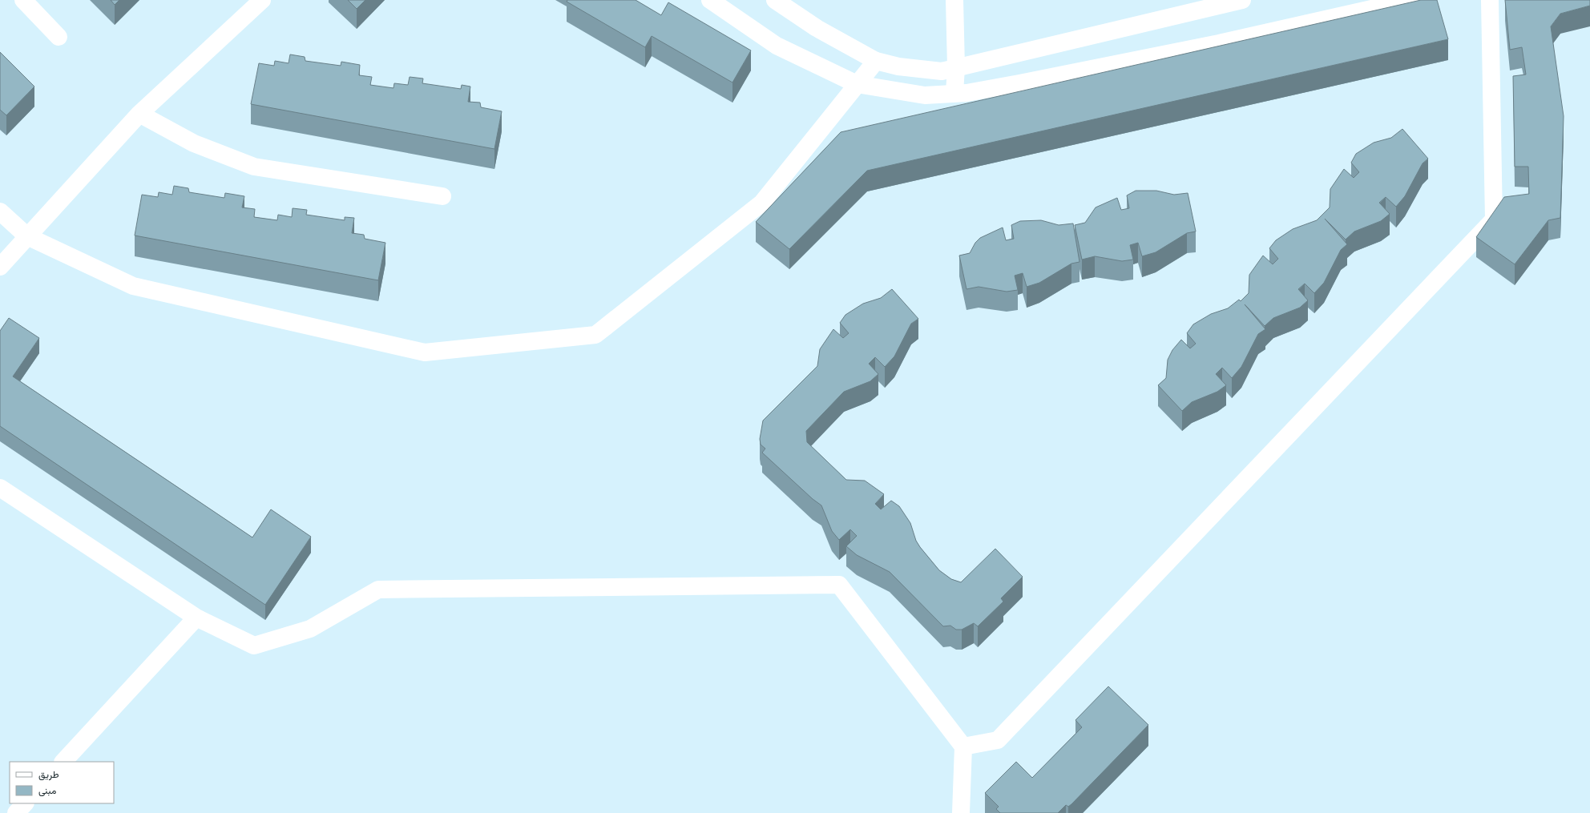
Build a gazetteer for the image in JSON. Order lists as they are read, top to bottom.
{
  "legend": ["طريق", "مبنى"]
}
